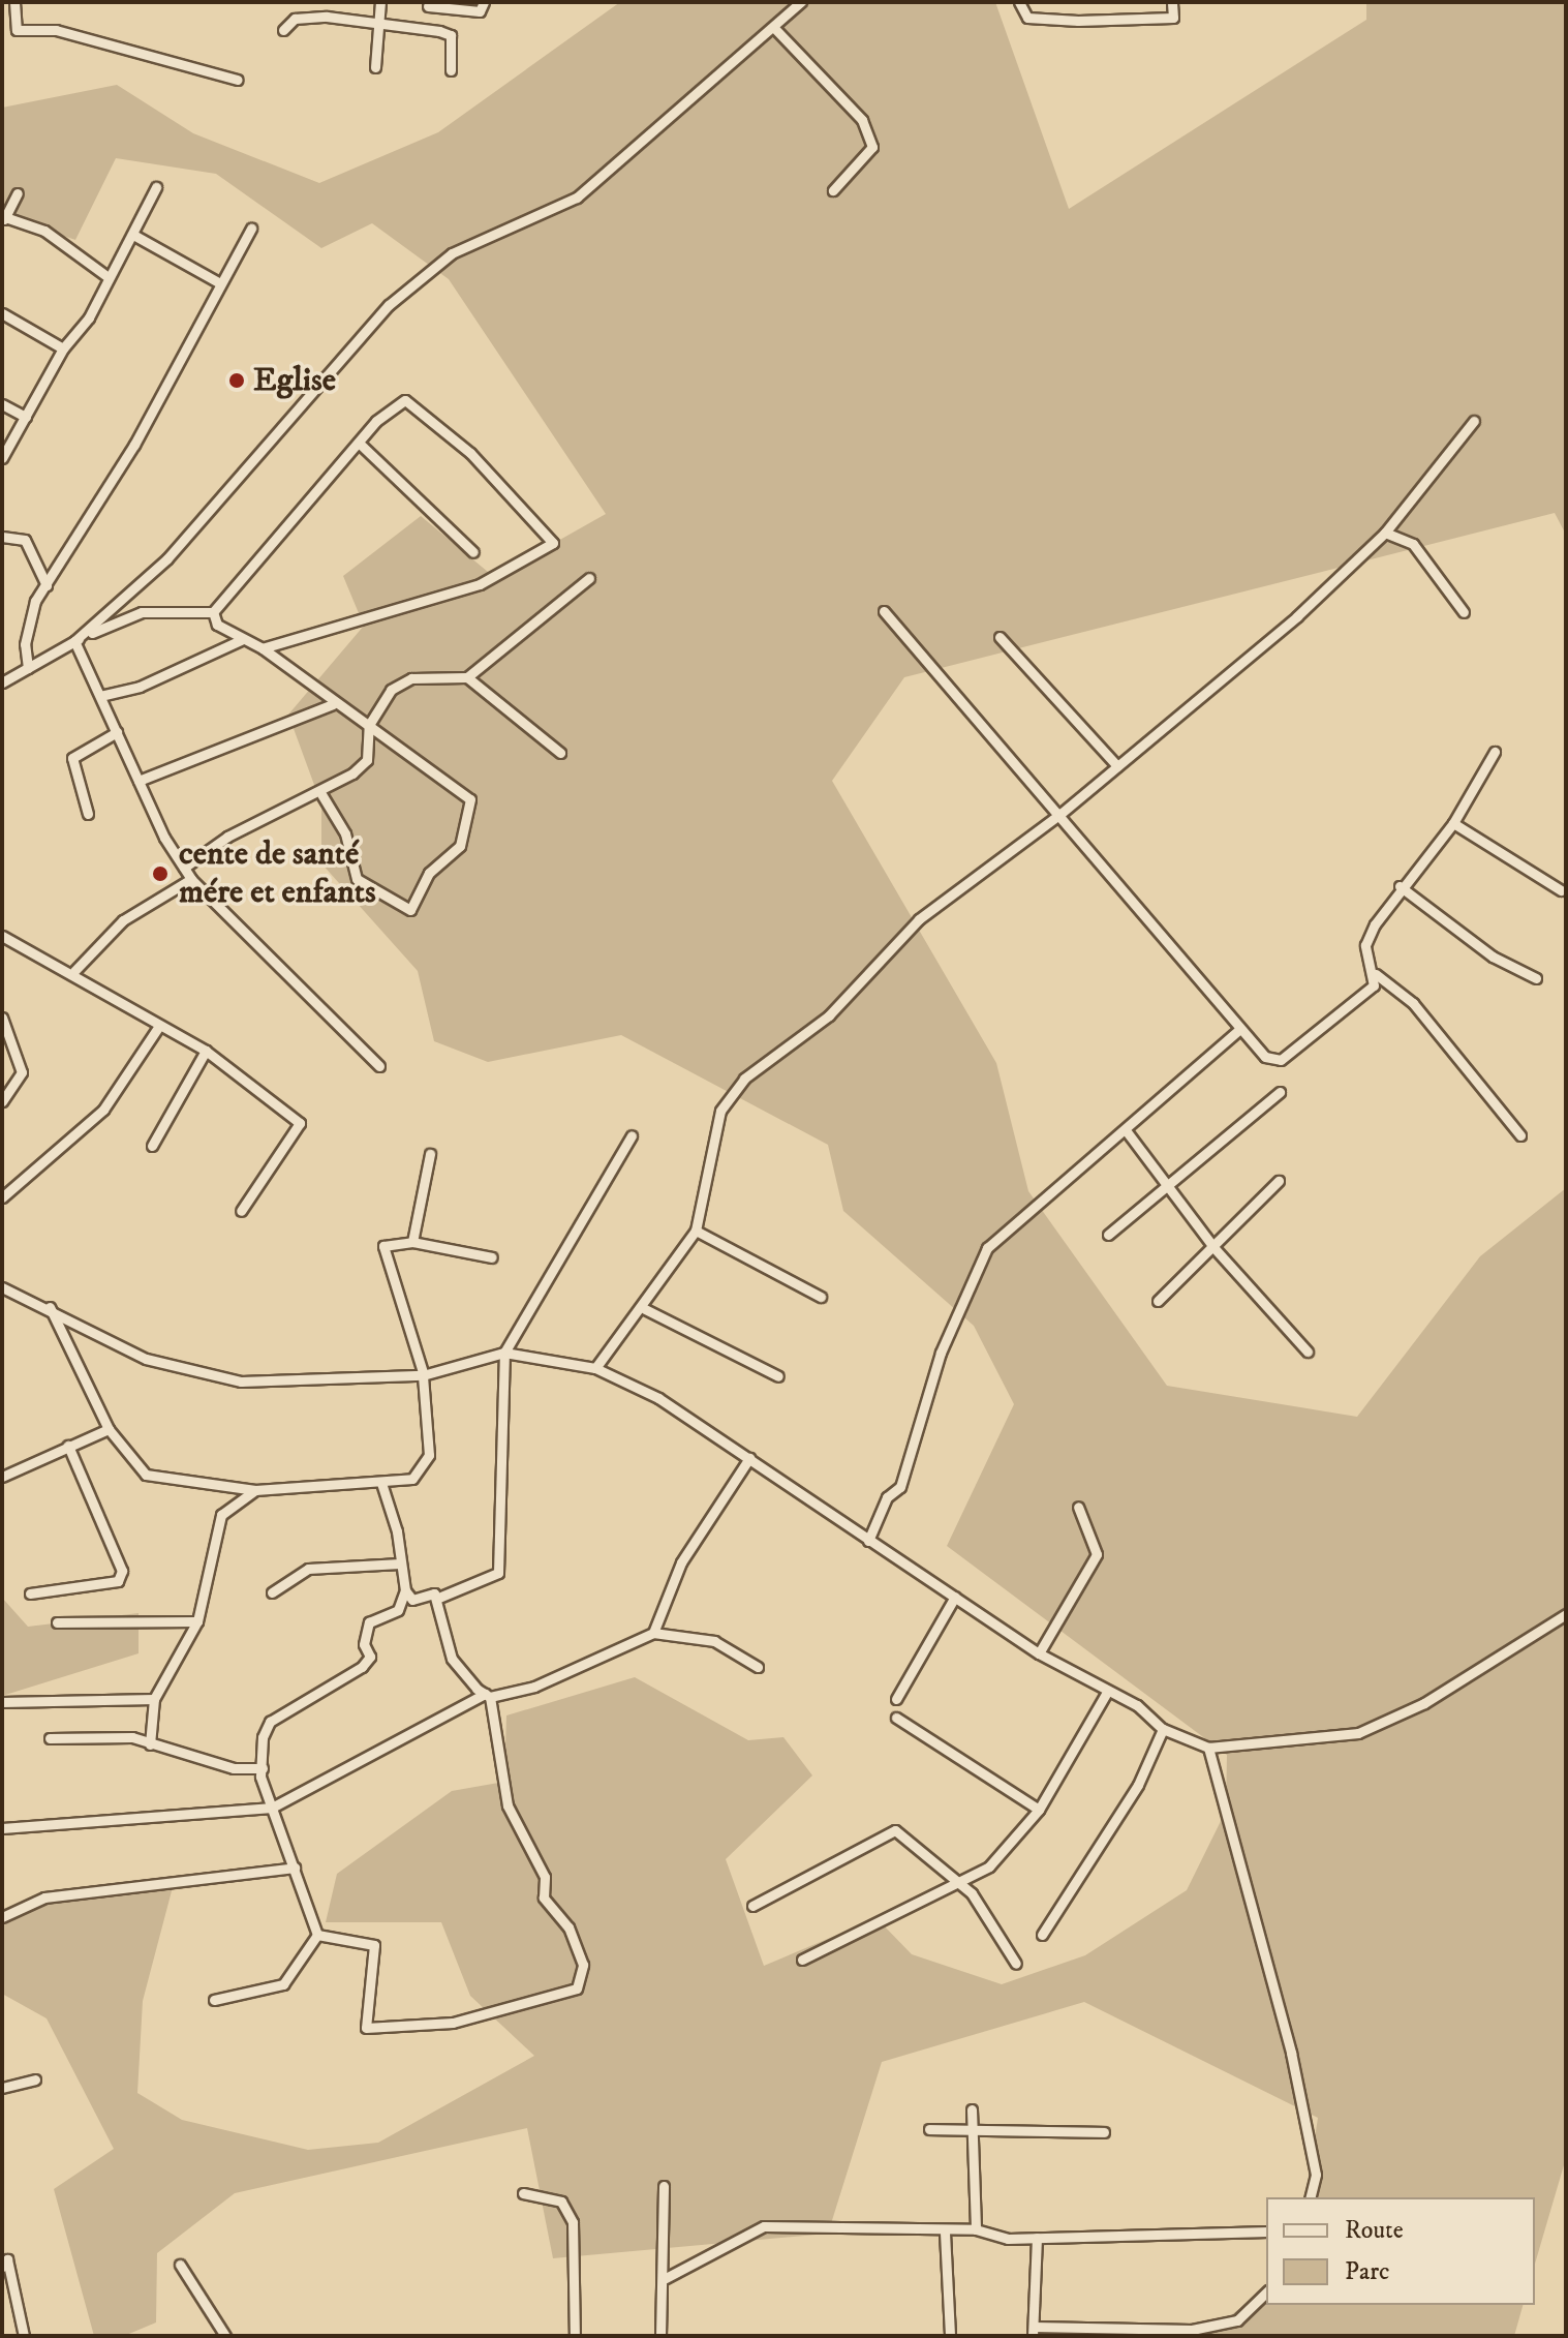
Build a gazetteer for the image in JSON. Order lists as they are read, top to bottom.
{
  "places": ["Eglise", "cente de santé mére et enfants"],
  "legend": ["Route", "Parc"]
}
